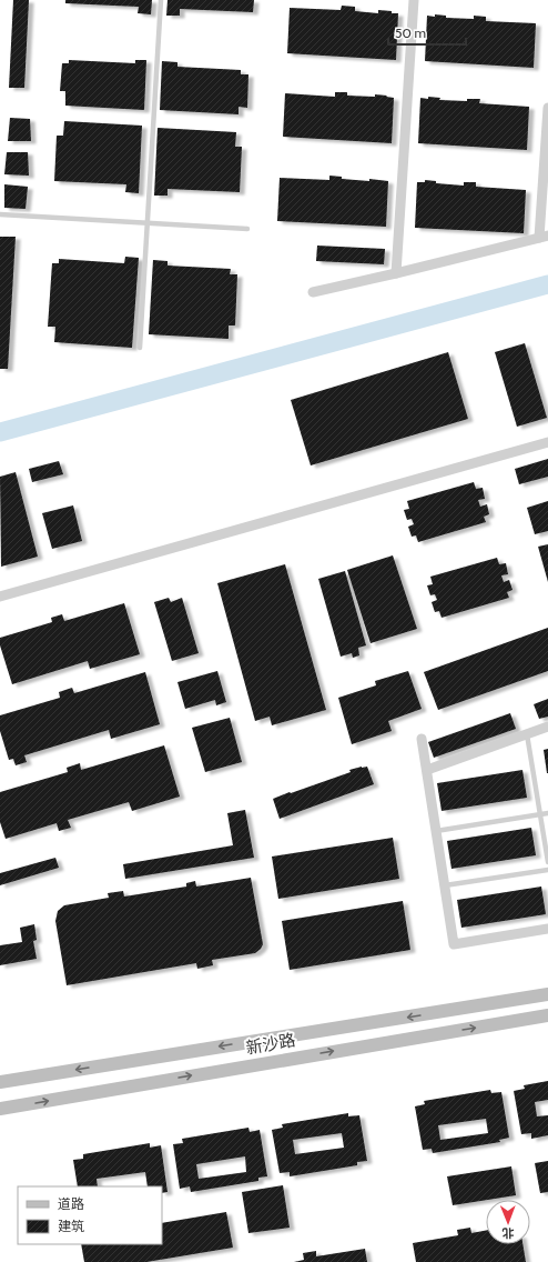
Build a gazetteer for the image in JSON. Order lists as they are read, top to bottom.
{
  "streets": {
    "main road": ["新沙路"]
  },
  "legend": ["道路", "建筑"],
  "scale_bar": "50 m",
  "north": "bottom"
}
